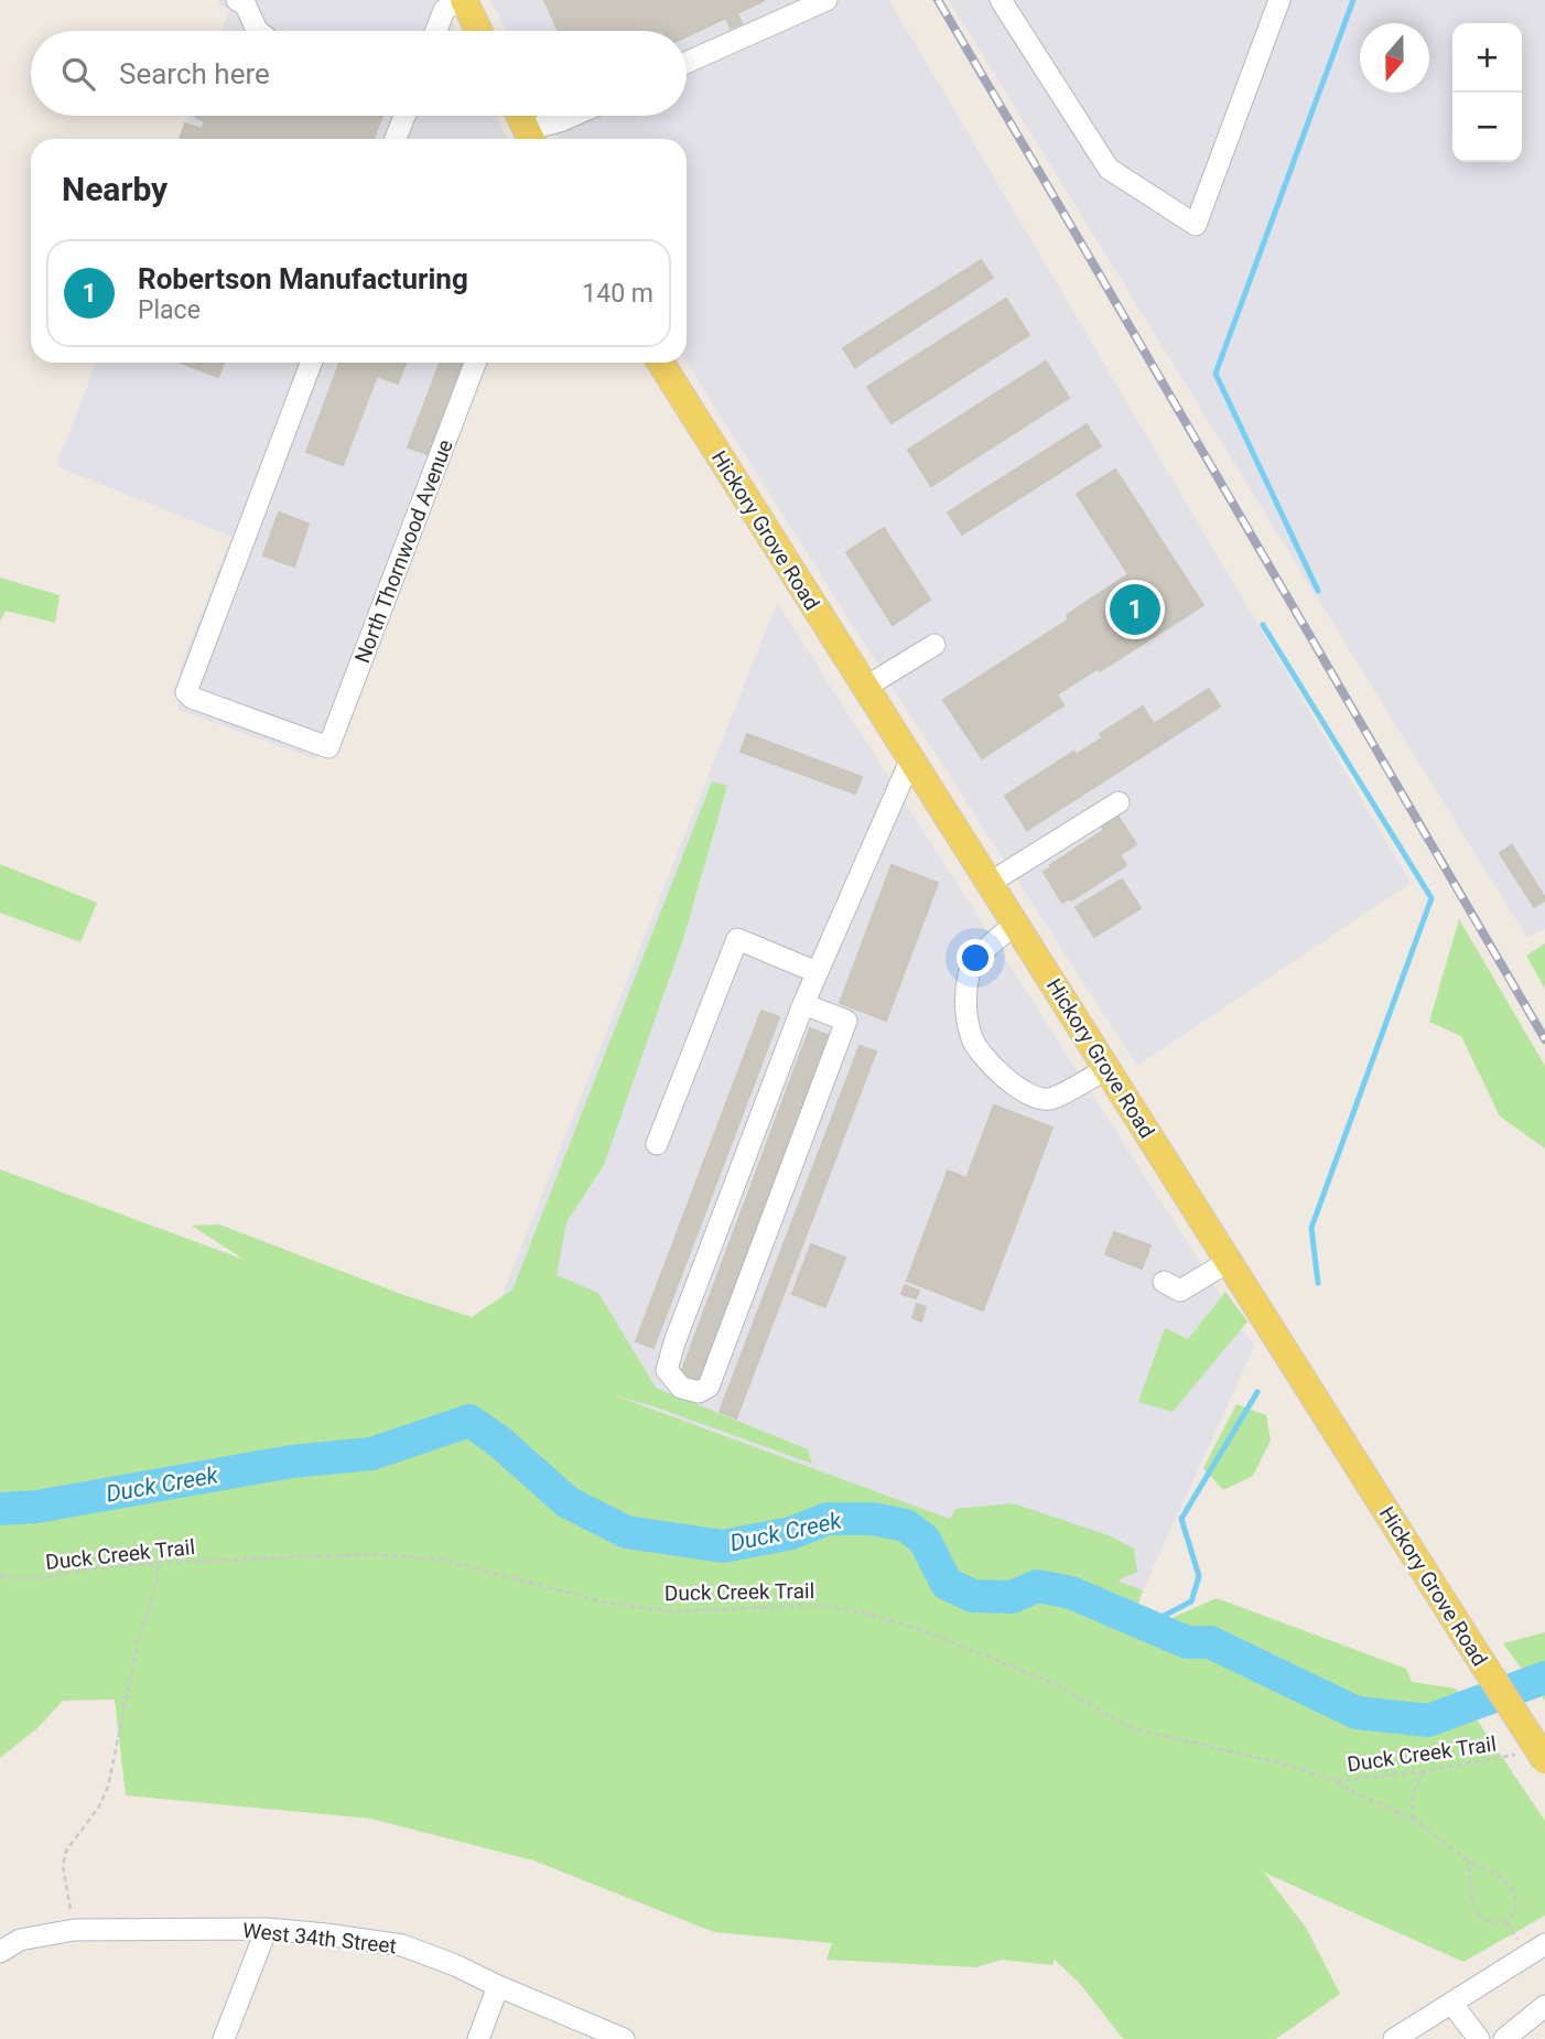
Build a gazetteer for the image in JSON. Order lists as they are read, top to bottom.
{
  "streets": {
    "main road": ["Hickory Grove Road"],
    "street": ["North Thornwood Avenue", "West 34th Street"],
    "path": ["Duck Creek Trail"]
  },
  "water": ["Duck Creek"],
  "north": "bottom",
  "page": {
    "map_buttons": ["+", "−"],
    "search": "Search here",
    "heading": "Nearby",
    "list": [
      {
        "mark": "1",
        "name": "Robertson Manufacturing",
        "note": "Place",
        "value": "140 m"
      }
    ],
    "pins": "1"
  }
}
